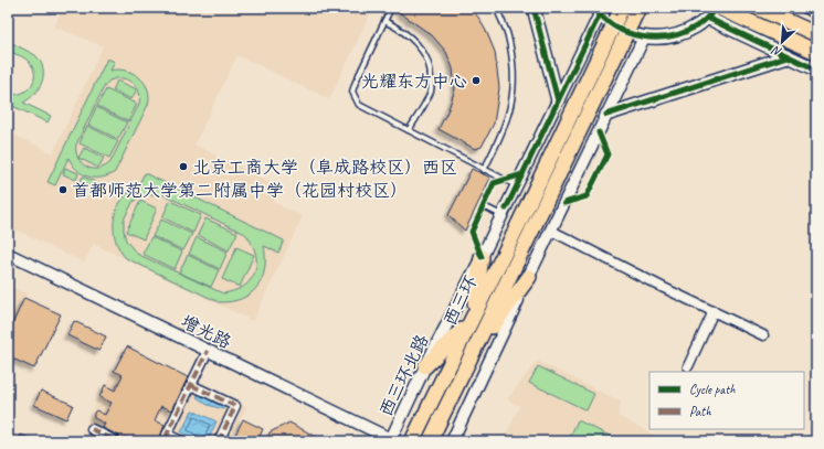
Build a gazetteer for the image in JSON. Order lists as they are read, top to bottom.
{
  "streets": {
    "highway": ["西三环"],
    "street": ["增光路", "西三环北路"]
  },
  "crossings": [
    ["增光路", "西三环北路"]
  ],
  "places": ["光耀东方中心", "北京工商大学（阜成路校区）西区", "首都师范大学第二附属中学（花园村校区）"],
  "legend": ["Cycle path", "Path"],
  "north": "bottom left"
}
